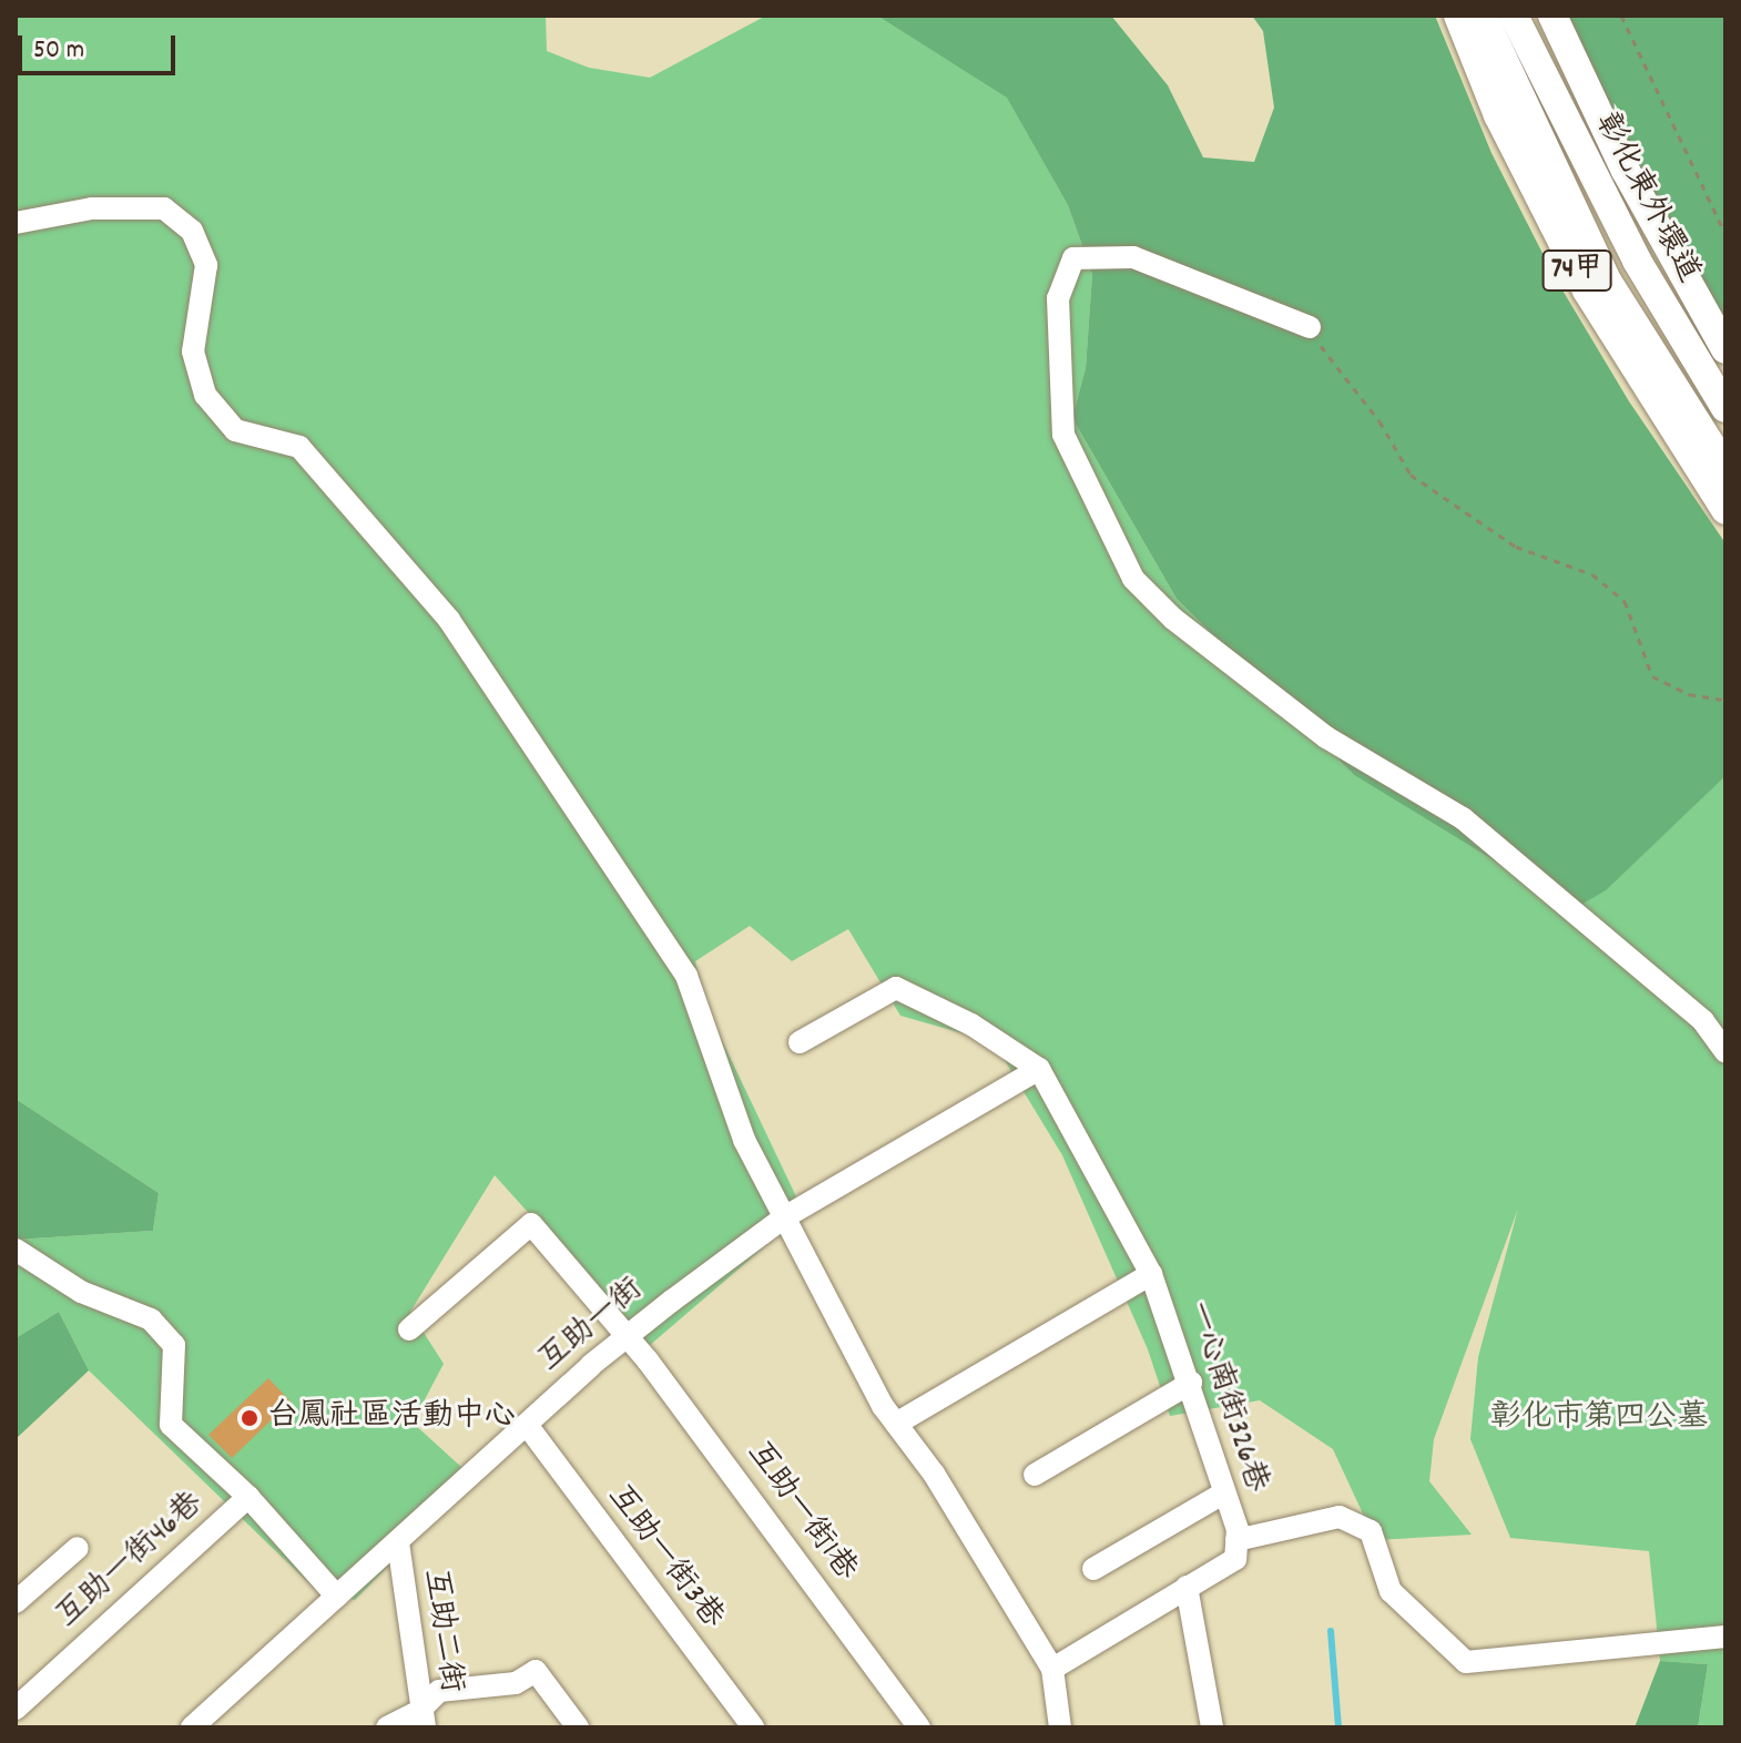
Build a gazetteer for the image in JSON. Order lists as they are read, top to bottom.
{
  "streets": {
    "main road": ["彰化東外環道", "74甲"],
    "street": [
      "互助一街",
      "一心南街326巷",
      "互助一街1巷",
      "互助一街3巷",
      "互助一街46巷",
      "互助二街"
    ]
  },
  "crossings": [
    ["互助一街", "一心南街326巷"],
    ["互助一街", "互助一街1巷"],
    ["互助一街", "互助一街3巷"],
    ["互助一街", "互助二街"]
  ],
  "parks": ["彰化市第四公墓"],
  "places": ["台鳳社區活動中心"],
  "scale_bar": "50 m"
}
